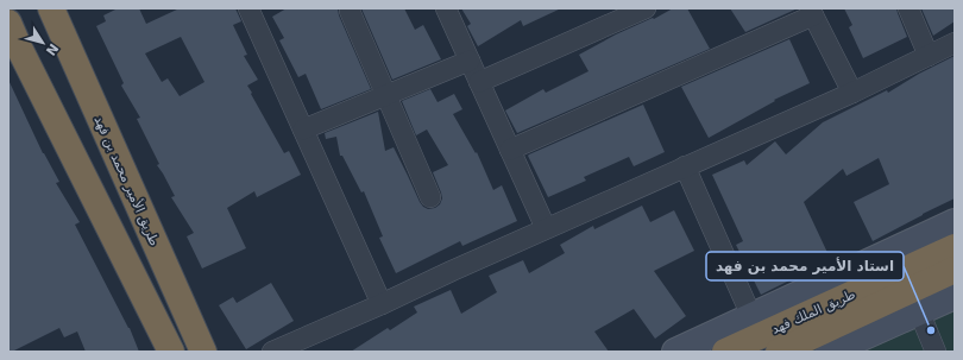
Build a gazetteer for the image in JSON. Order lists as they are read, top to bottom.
{
  "streets": {
    "highway": ["طريق الأمير محمد بن فهد", "طريق الملك فهد"]
  },
  "places": ["استاد الأمير محمد بن فهد"],
  "north": "bottom right"
}
